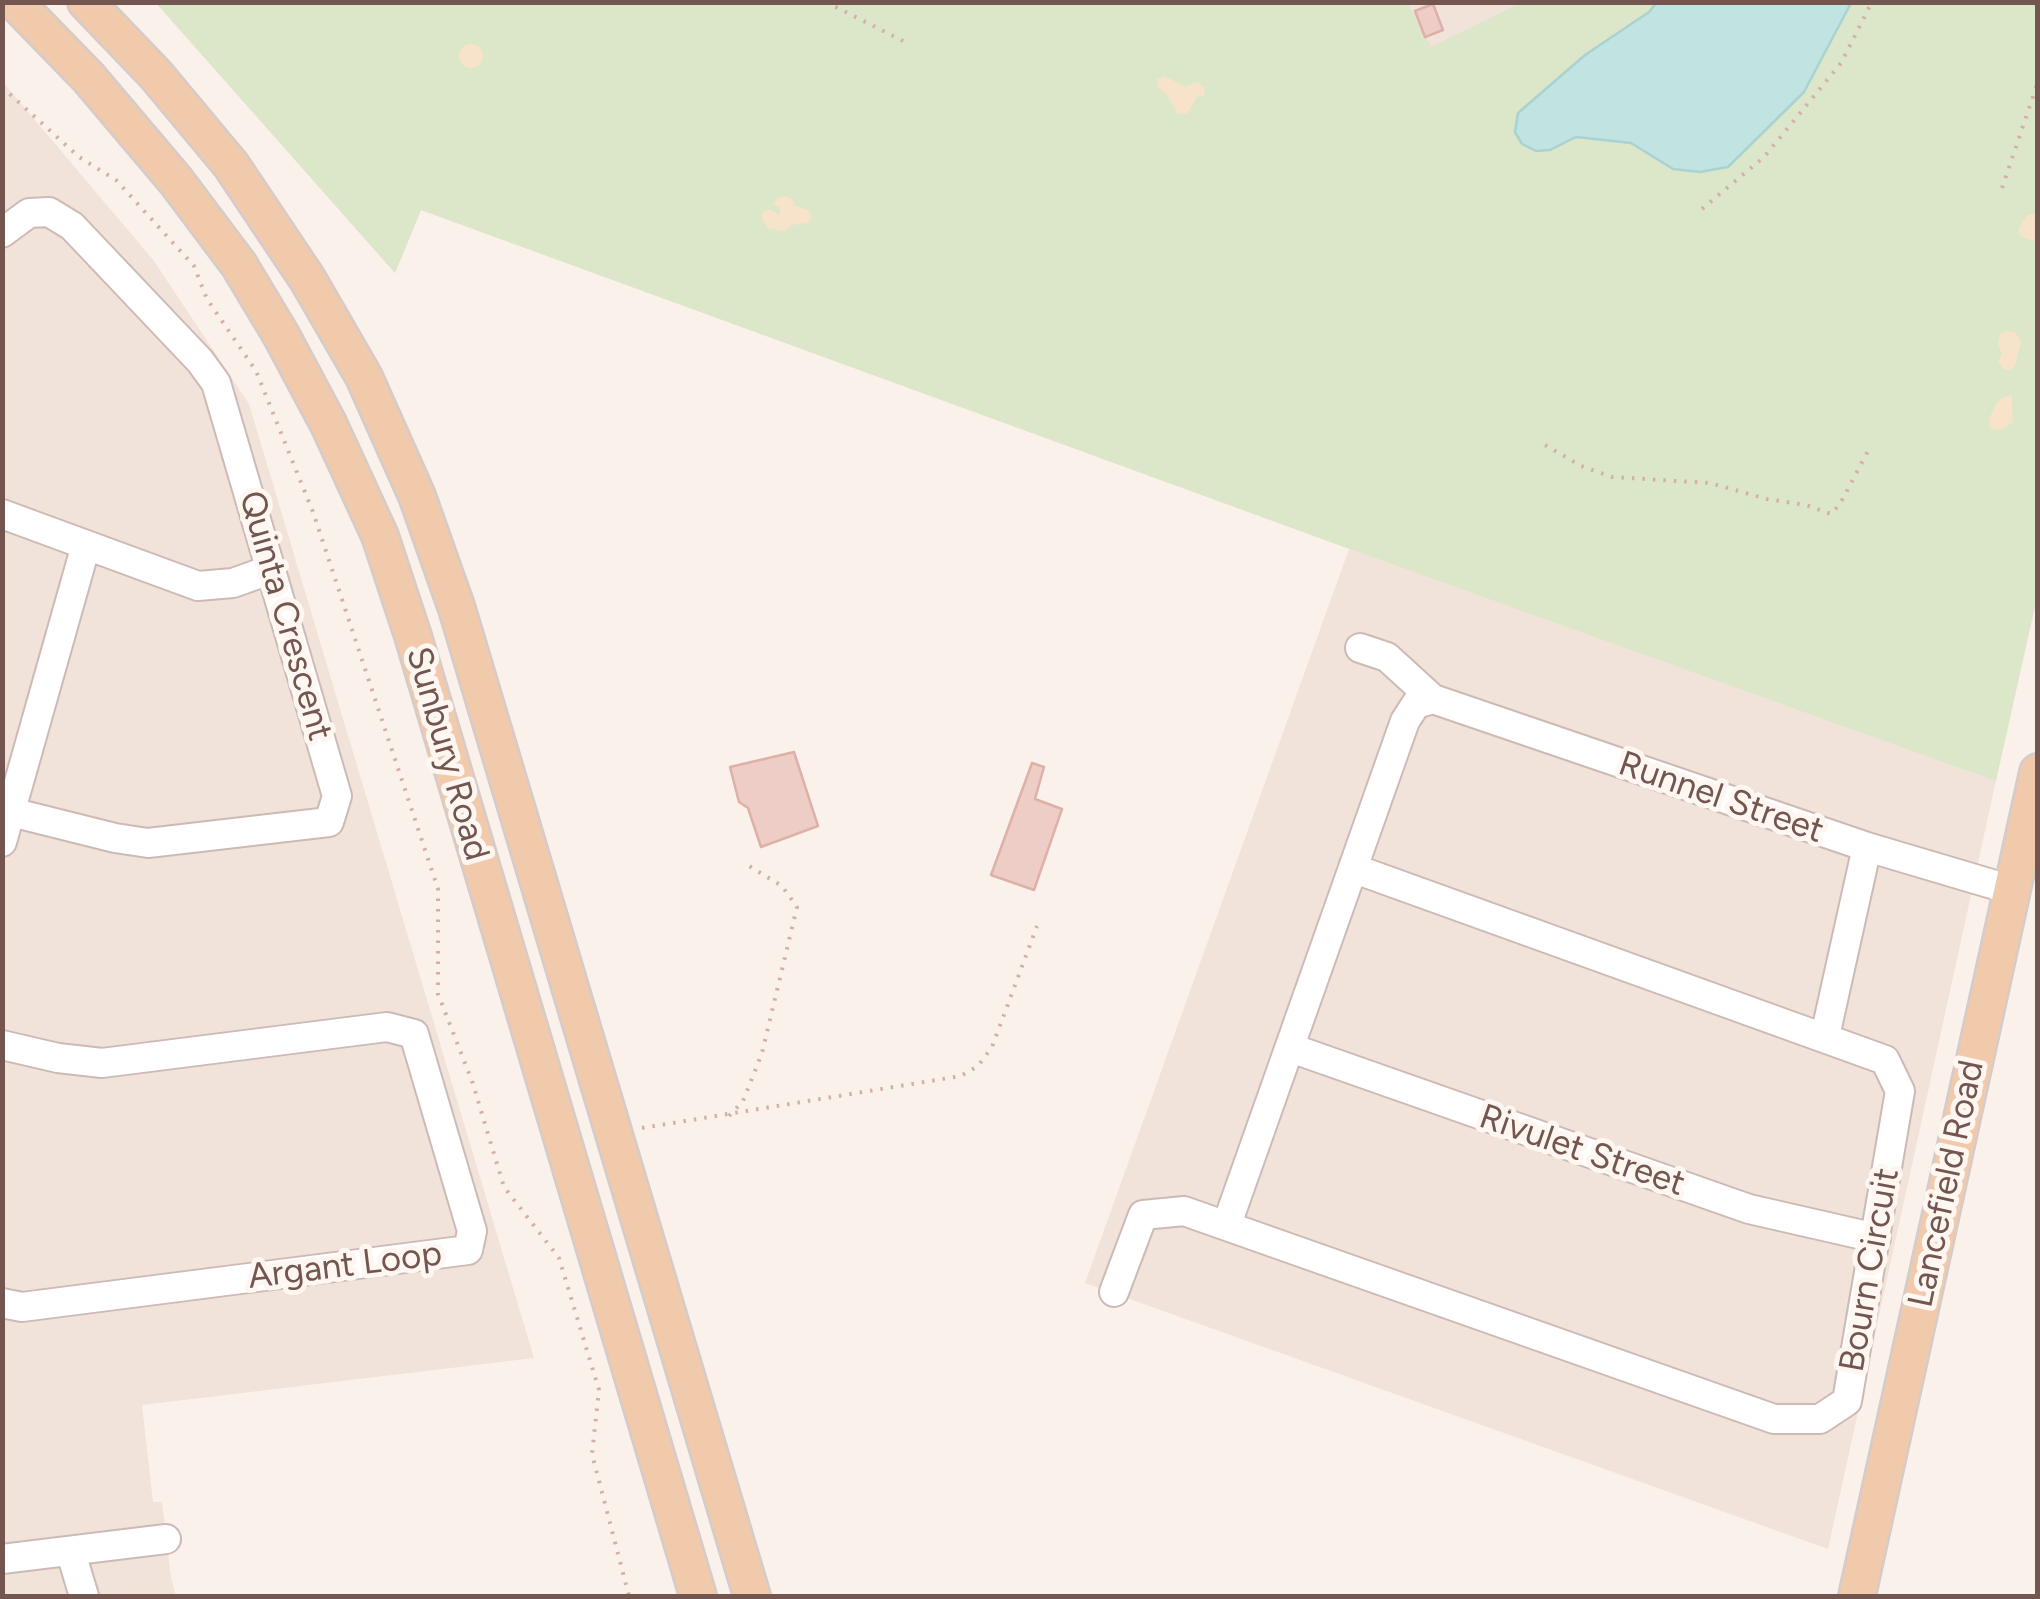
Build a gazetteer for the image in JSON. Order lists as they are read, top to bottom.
{
  "streets": {
    "main road": ["Sunbury Road", "Lancefield Road"],
    "street": [
      "Quinta Crescent",
      "Runnel Street",
      "Rivulet Street",
      "Argant Loop",
      "Bourn Circuit"
    ]
  },
  "crossings": [
    ["Runnel Street", "Lancefield Road"],
    ["Rivulet Street", "Bourn Circuit"]
  ]
}
